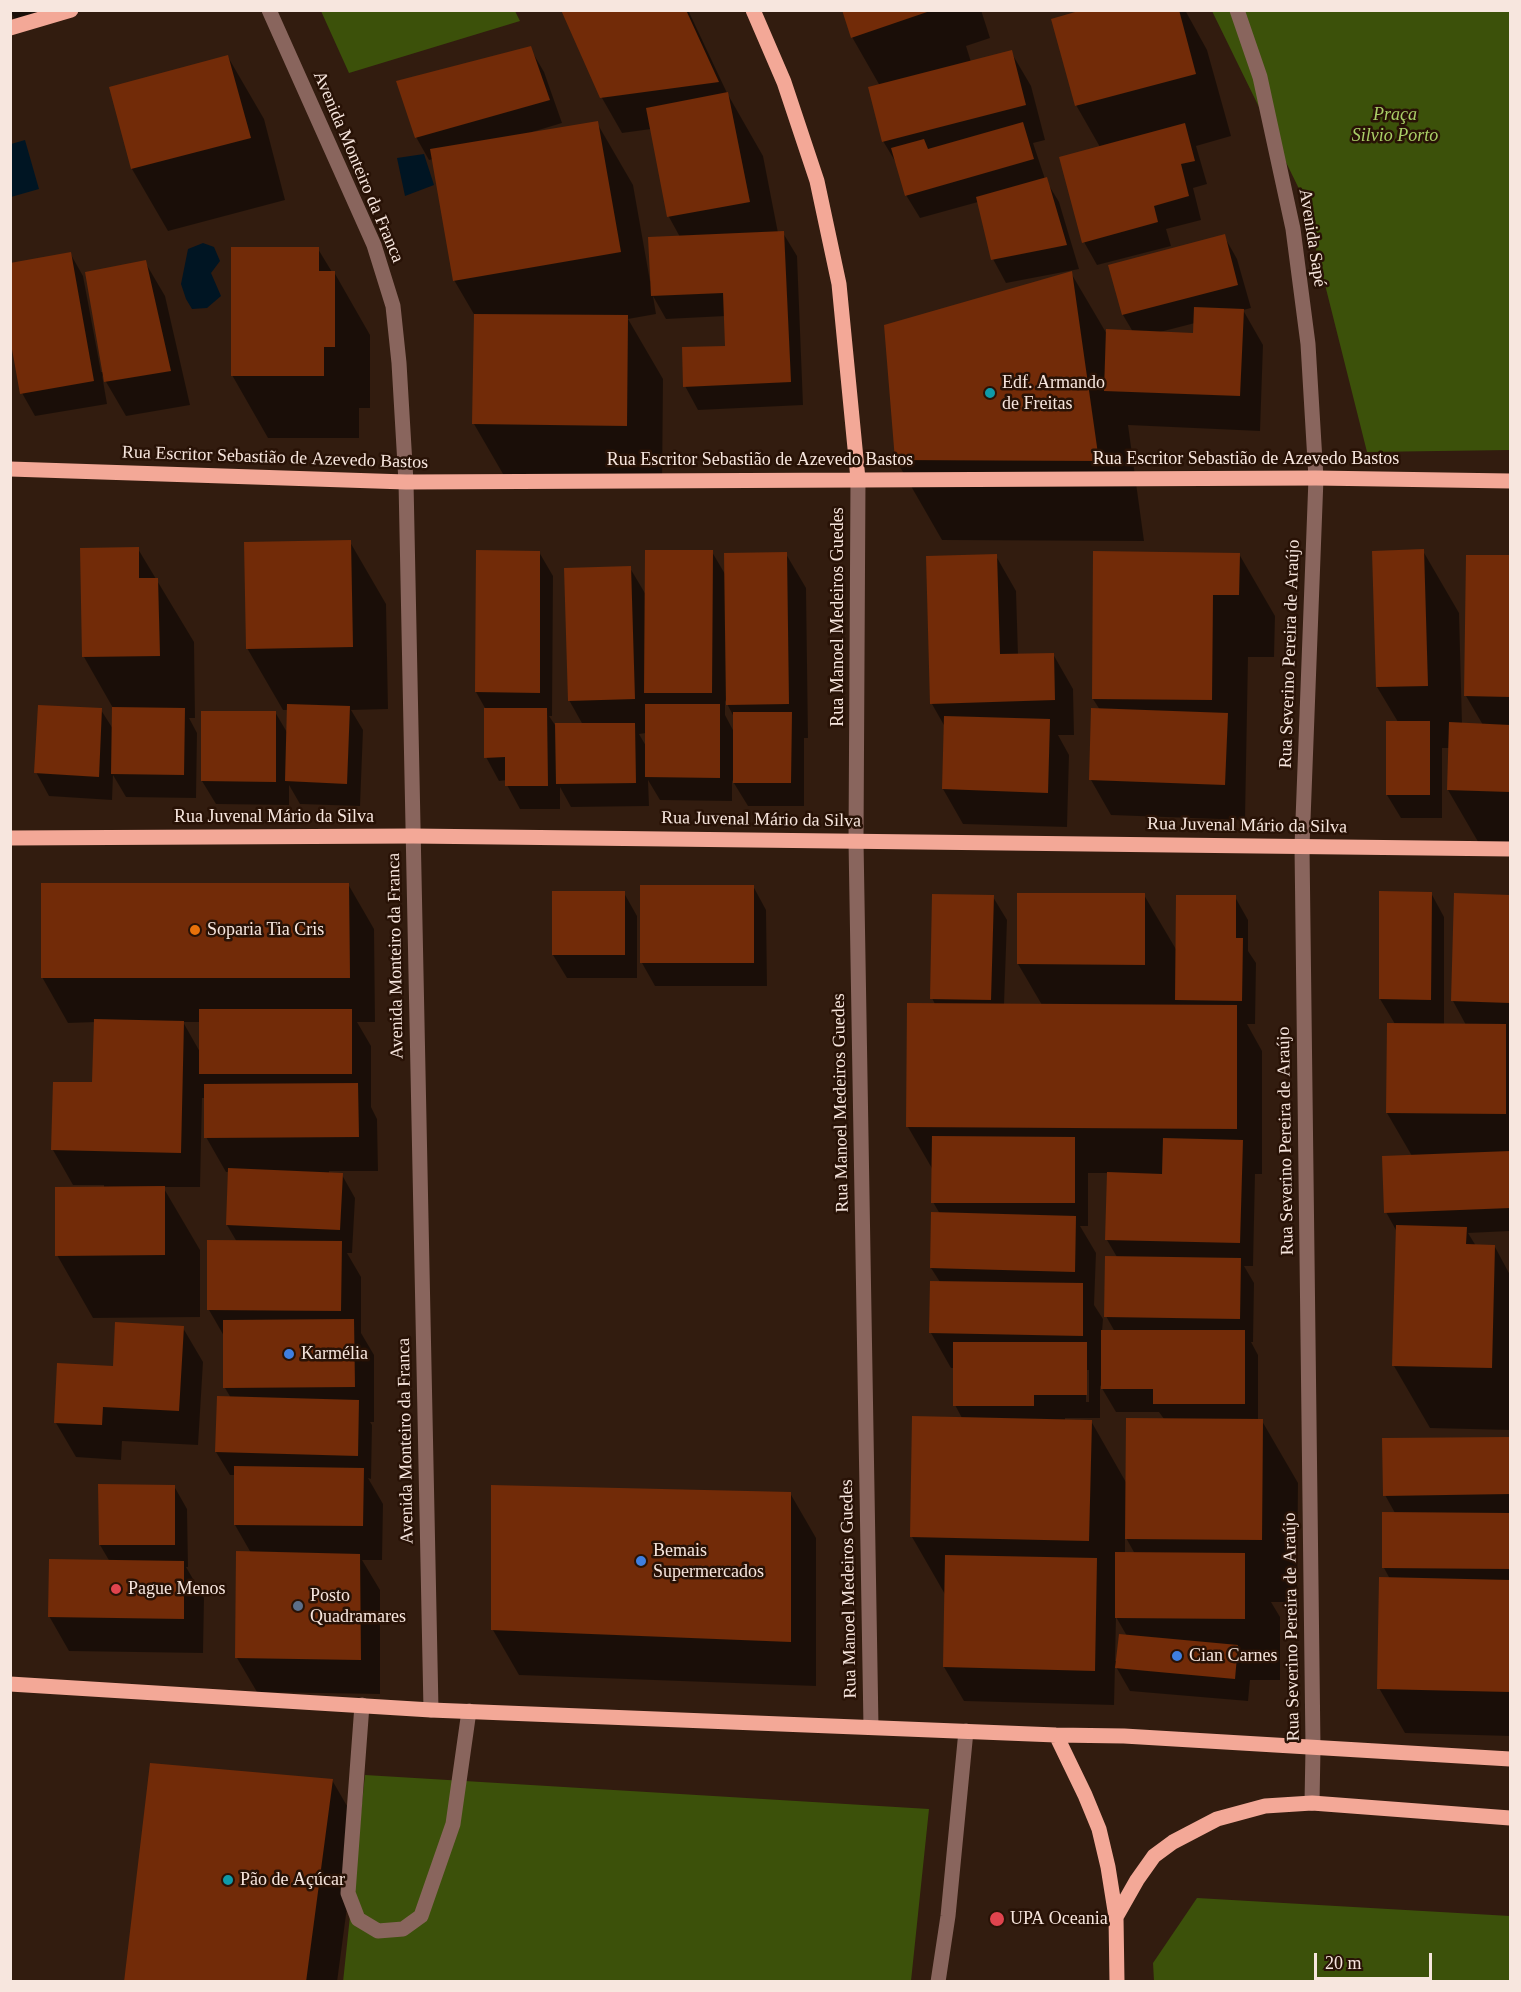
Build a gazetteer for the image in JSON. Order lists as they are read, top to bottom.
{
  "streets": {
    "main road": ["Rua Escritor Sebastião de Azevedo Bastos", "Rua Juvenal Mário da Silva"],
    "street": [
      "Avenida Monteiro da Franca",
      "Avenida Sapé",
      "Rua Manoel Medeiros Guedes",
      "Rua Severino Pereira de Araújo"
    ]
  },
  "crossings": [
    ["Avenida Monteiro da Franca", "Rua Escritor Sebastião de Azevedo Bastos"],
    ["Avenida Monteiro da Franca", "Rua Juvenal Mário da Silva"],
    ["Avenida Sapé", "Rua Escritor Sebastião de Azevedo Bastos"],
    ["Avenida Sapé", "Rua Severino Pereira de Araújo"],
    ["Rua Escritor Sebastião de Azevedo Bastos", "Rua Manoel Medeiros Guedes"],
    ["Rua Escritor Sebastião de Azevedo Bastos", "Rua Severino Pereira de Araújo"],
    ["Rua Manoel Medeiros Guedes", "Rua Juvenal Mário da Silva"],
    ["Rua Severino Pereira de Araújo", "Rua Juvenal Mário da Silva"]
  ],
  "parks": ["Praça Silvio Porto"],
  "places": [
    "Edf. Armando de Freitas",
    "Soparia Tia Cris",
    "Karmélia",
    "Bemais Supermercados",
    "Pague Menos",
    "Posto Quadramares",
    "Cian Carnes",
    "Pão de Açúcar",
    "UPA Oceania"
  ],
  "scale_bar": "20 m"
}
